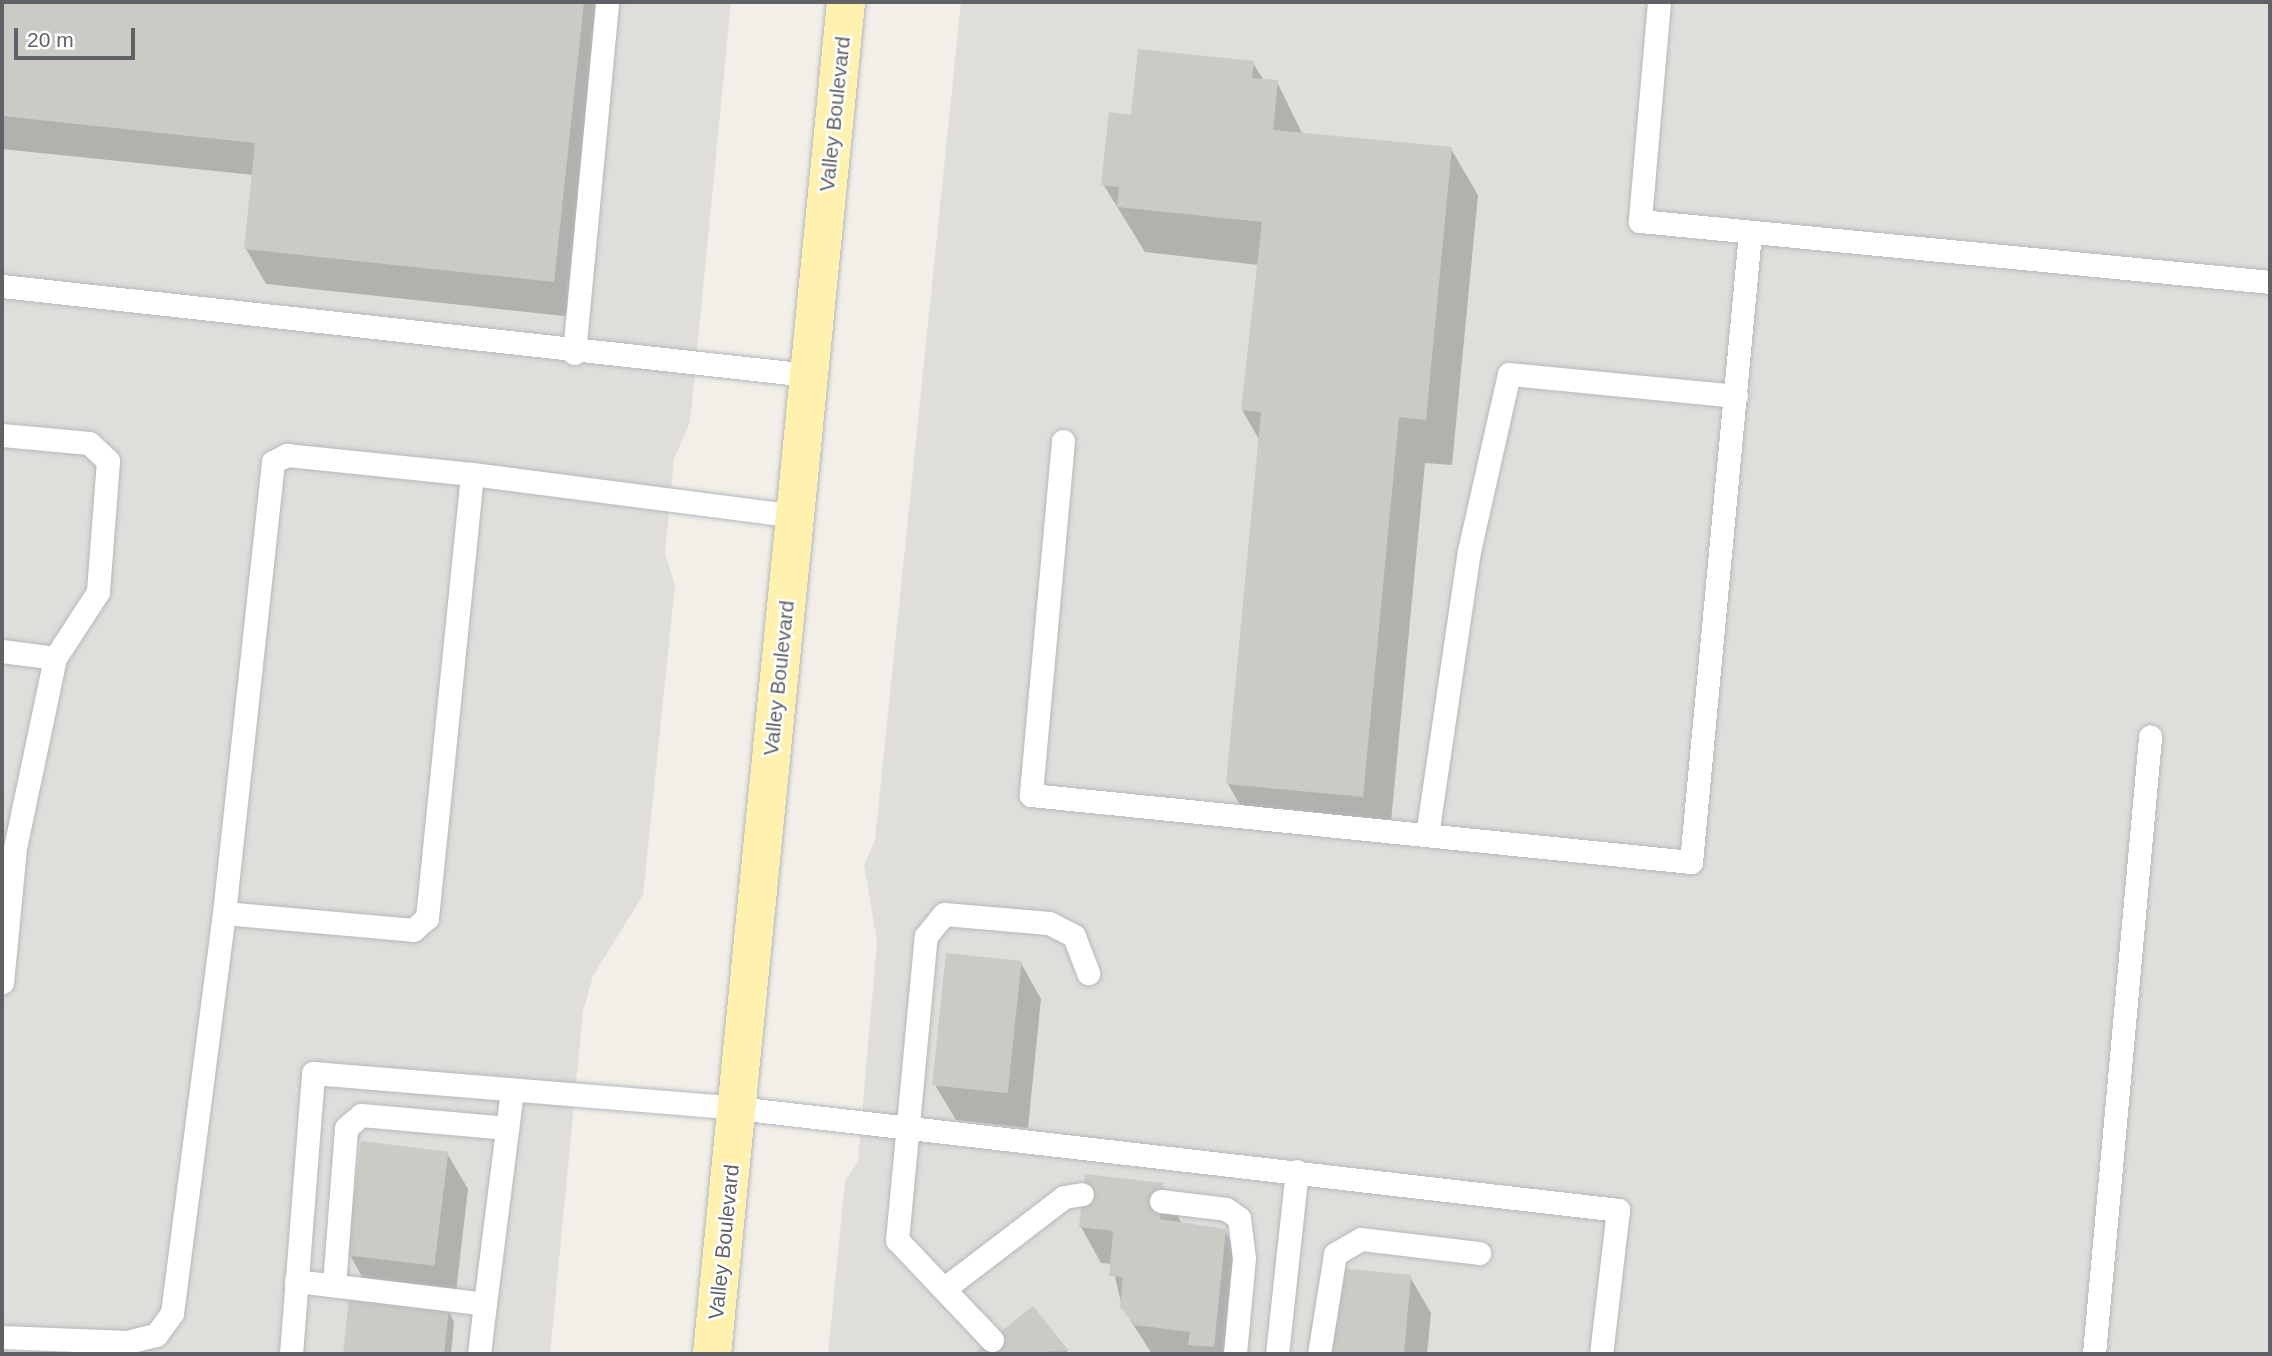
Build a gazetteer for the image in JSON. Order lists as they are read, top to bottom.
{
  "streets": {
    "main road": ["Valley Boulevard"]
  },
  "scale_bar": "20 m"
}
